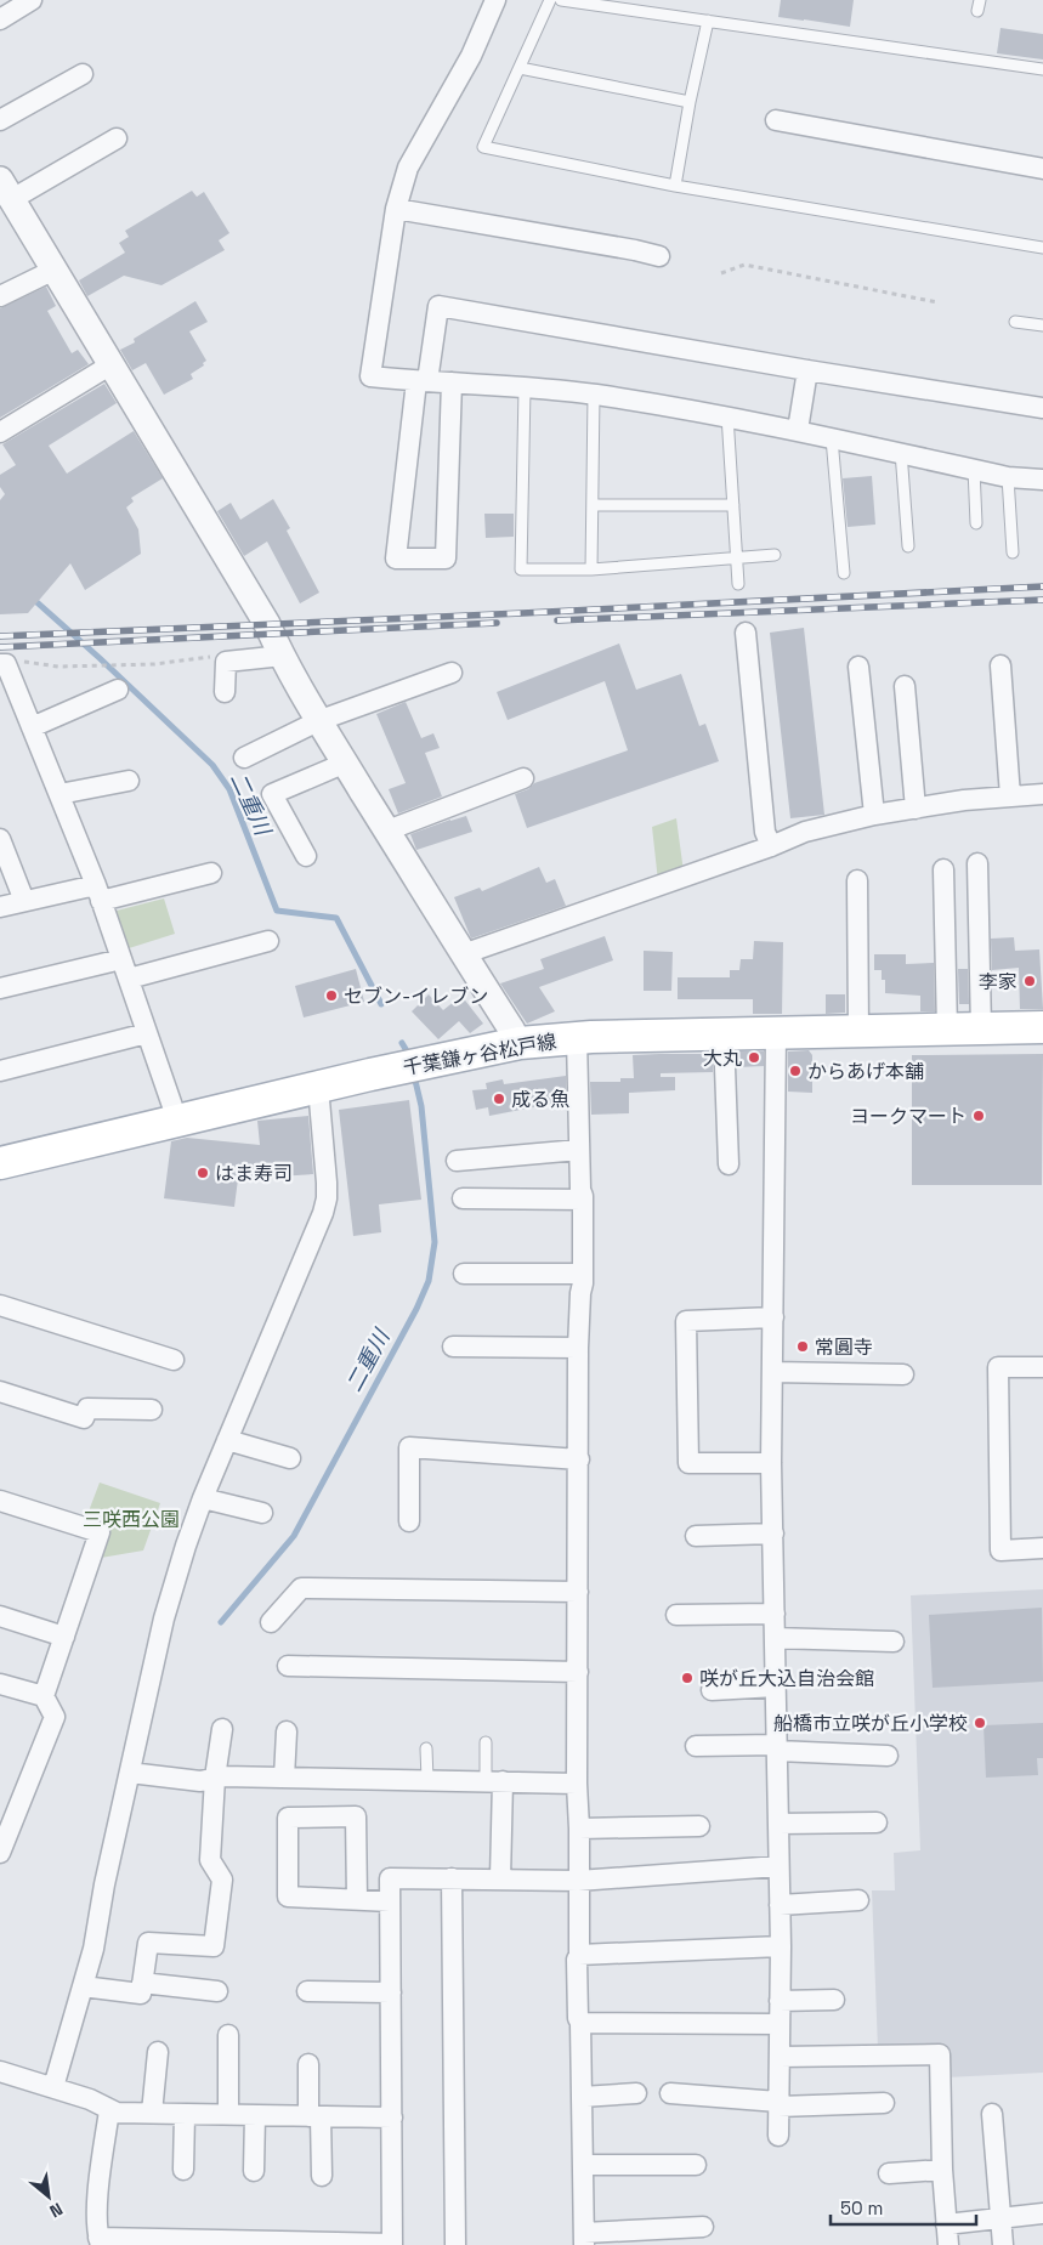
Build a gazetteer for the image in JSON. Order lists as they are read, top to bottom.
{
  "streets": {
    "main road": ["千葉鎌ヶ谷松戸線"]
  },
  "water": ["二重川"],
  "parks": ["三咲西公園"],
  "places": [
    "李家",
    "セブン-イレブン",
    "大丸",
    "からあげ本舗",
    "成る魚",
    "ヨークマート",
    "はま寿司",
    "常圓寺",
    "咲が丘大込自治会館",
    "船橋市立咲が丘小学校"
  ],
  "scale_bar": "50 m",
  "north": "bottom right"
}
